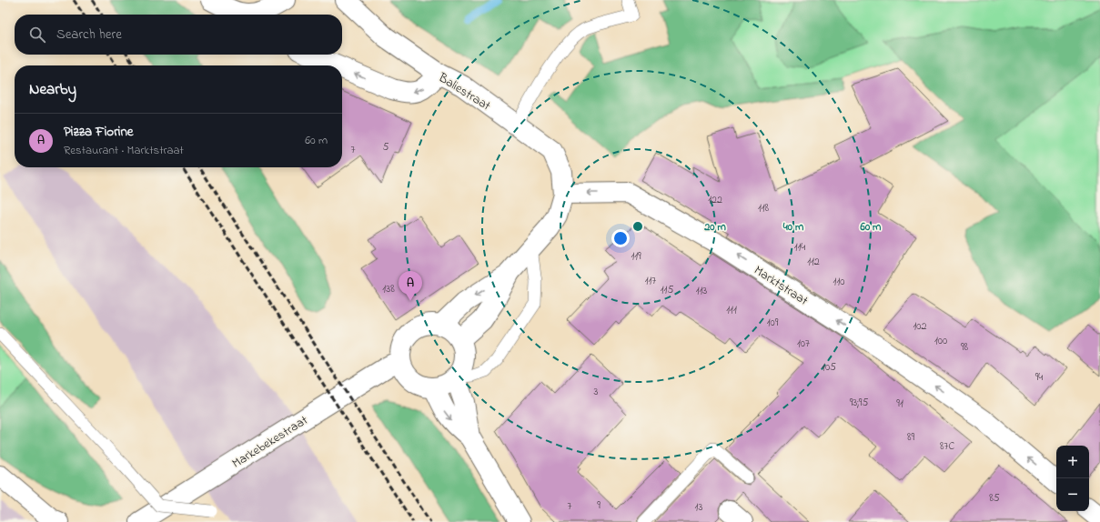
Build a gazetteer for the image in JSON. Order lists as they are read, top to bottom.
{
  "streets": {
    "street": ["Baliestraat", "Marktstraat", "Markebekestraat"]
  },
  "crossings": [
    ["Baliestraat", "Marktstraat"]
  ],
  "one_way": ["Marktstraat"],
  "house_numbers": [
    "5",
    "7",
    "122",
    "118",
    "114",
    "119",
    "112",
    "117",
    "110",
    "138",
    "115",
    "113",
    "111",
    "109",
    "102",
    "100",
    "107",
    "98",
    "105",
    "94",
    "3",
    "93;95",
    "91",
    "89",
    "87C",
    "85",
    "9",
    "7",
    "13"
  ],
  "page": {
    "search": "Search here",
    "heading": "Nearby",
    "list": [
      {
        "mark": "A",
        "name": "Pizza Fiorine",
        "note": "Restaurant · Marktstraat",
        "value": "60 m"
      }
    ],
    "pins": "A",
    "map_buttons": ["+", "−"]
  },
  "rings": ["20 m", "40 m", "60 m"]
}
